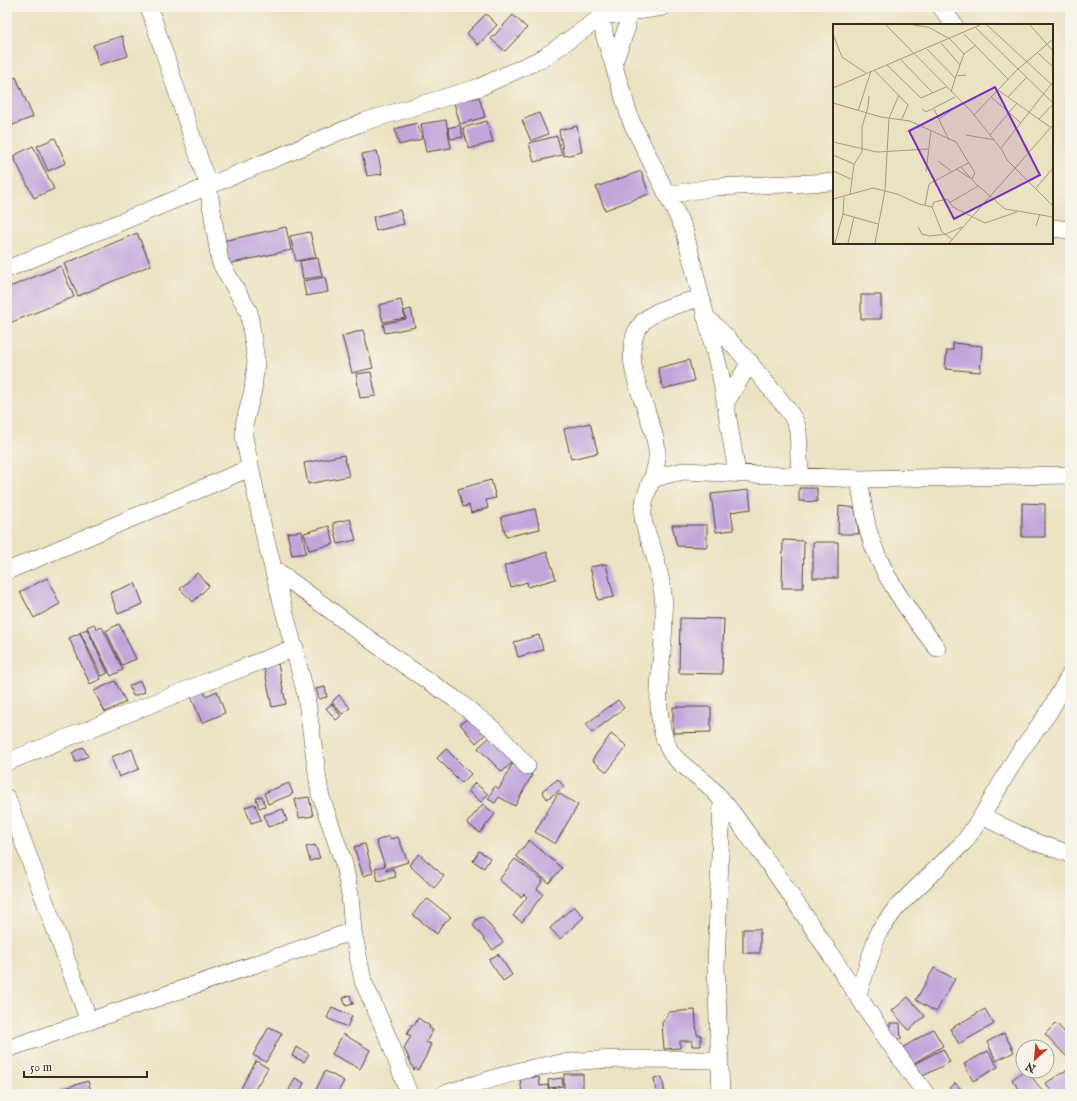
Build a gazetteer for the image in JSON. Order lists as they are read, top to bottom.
{
  "scale_bar": "50 m",
  "north": "bottom left"
}
